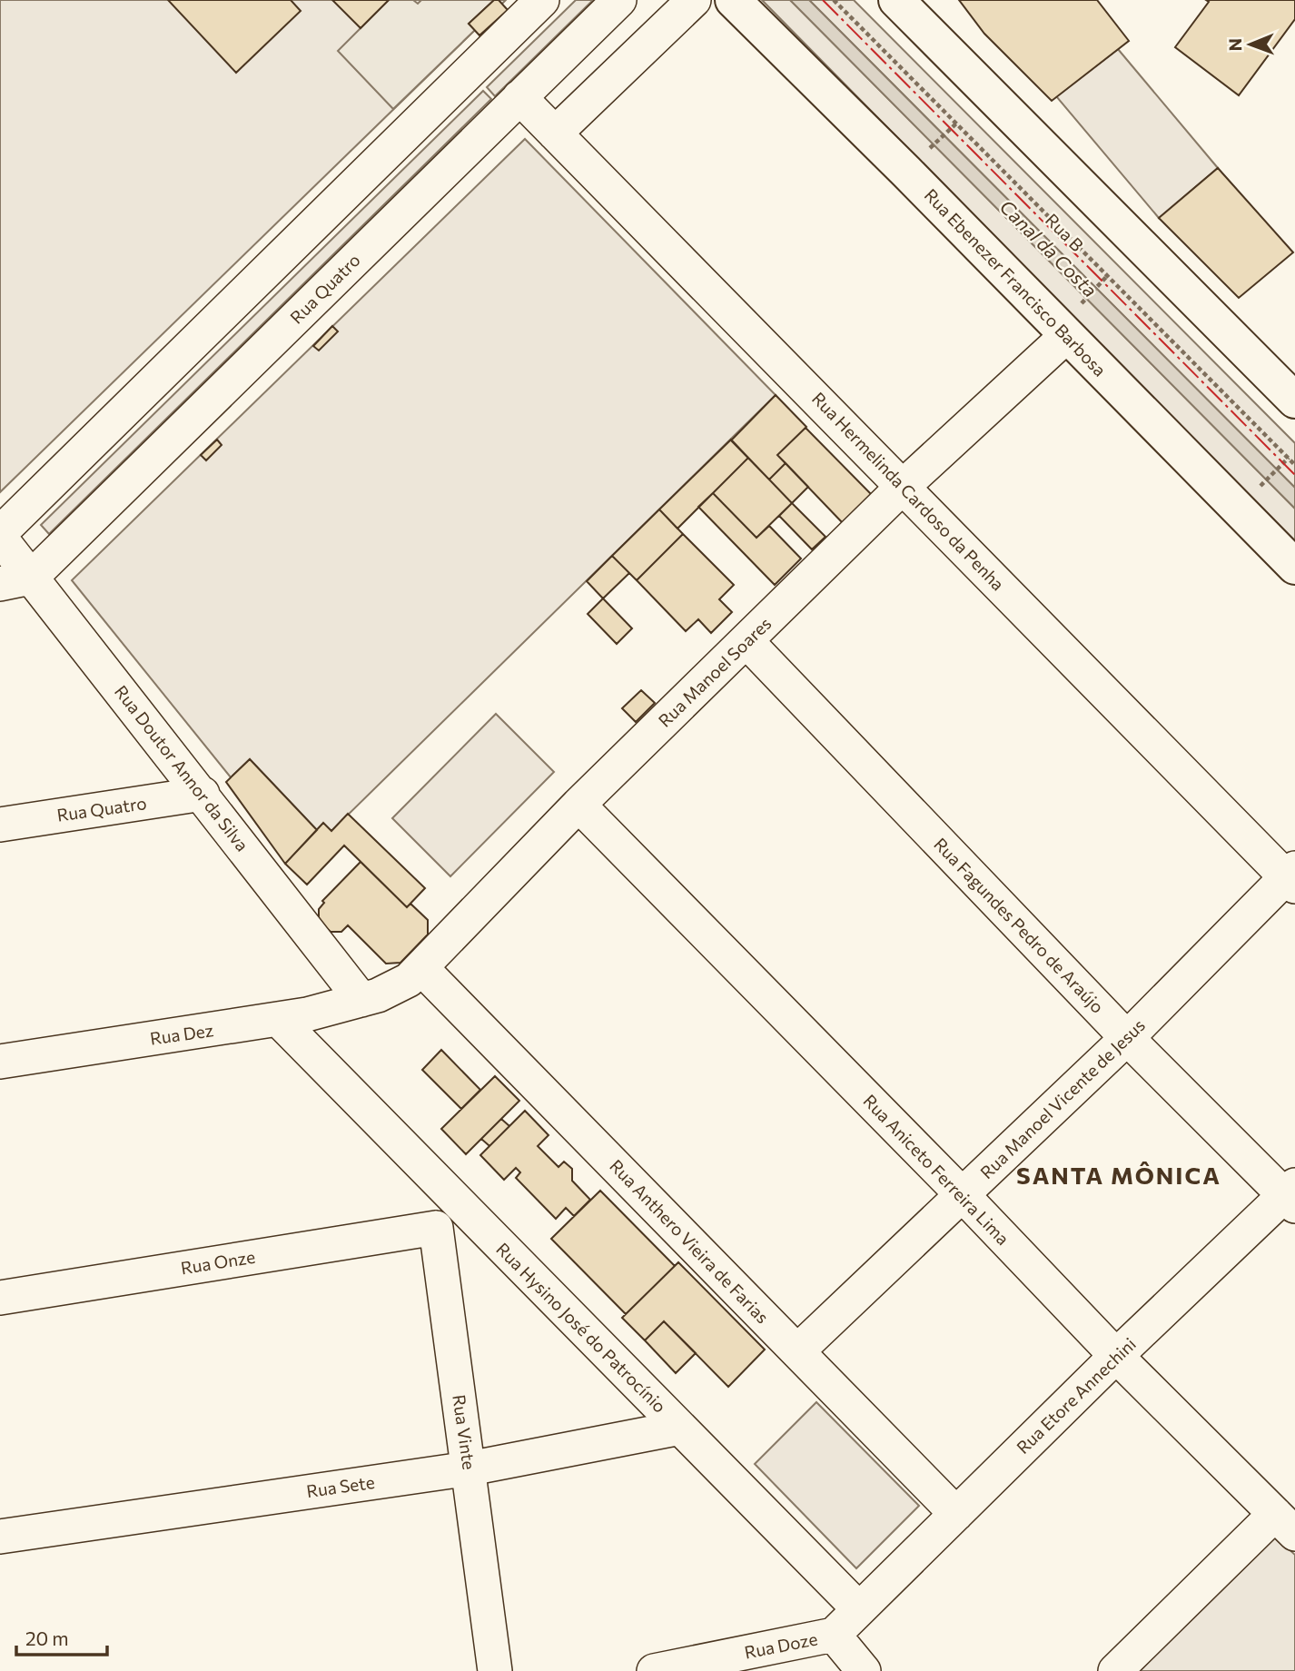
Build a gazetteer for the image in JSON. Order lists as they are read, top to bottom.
{
  "streets": {
    "main road": ["Rua Ebenezer Francisco Barbosa"],
    "street": [
      "Rua Quatro",
      "Rua Hermelinda Cardoso da Penha",
      "Rua Manoel Soares",
      "Rua Doutor Annor da Silva",
      "Rua Fagundes Pedro de Araújo",
      "Rua Dez",
      "Rua Manoel Vicente de Jesus",
      "Rua Aniceto Ferreira Lima",
      "Rua Anthero Vieira de Farias",
      "Rua Onze",
      "Rua Hysino José do Patrocínio",
      "Rua Etore Annechini",
      "Rua Vinte",
      "Rua Sete",
      "Rua Doze"
    ],
    "path": ["Rua B"]
  },
  "crossings": [
    ["Rua Ebenezer Francisco Barbosa", "Rua Manoel Soares"],
    ["Rua Quatro", "Rua Hermelinda Cardoso da Penha"],
    ["Rua Quatro", "Rua Doutor Annor da Silva"],
    ["Rua Hermelinda Cardoso da Penha", "Rua Manoel Soares"],
    ["Rua Hermelinda Cardoso da Penha", "Rua Manoel Vicente de Jesus"],
    ["Rua Manoel Soares", "Rua Doutor Annor da Silva"],
    ["Rua Manoel Soares", "Rua Fagundes Pedro de Araújo"],
    ["Rua Manoel Soares", "Rua Dez"],
    ["Rua Manoel Soares", "Rua Aniceto Ferreira Lima"],
    ["Rua Manoel Soares", "Rua Anthero Vieira de Farias"],
    ["Rua Doutor Annor da Silva", "Rua Dez"],
    ["Rua Fagundes Pedro de Araújo", "Rua Manoel Vicente de Jesus"],
    ["Rua Fagundes Pedro de Araújo", "Rua Etore Annechini"],
    ["Rua Dez", "Rua Hysino José do Patrocínio"],
    ["Rua Manoel Vicente de Jesus", "Rua Aniceto Ferreira Lima"],
    ["Rua Manoel Vicente de Jesus", "Rua Anthero Vieira de Farias"],
    ["Rua Aniceto Ferreira Lima", "Rua Etore Annechini"],
    ["Rua Anthero Vieira de Farias", "Rua Etore Annechini"],
    ["Rua Onze", "Rua Vinte"],
    ["Rua Hysino José do Patrocínio", "Rua Etore Annechini"],
    ["Rua Hysino José do Patrocínio", "Rua Sete"],
    ["Rua Vinte", "Rua Sete"]
  ],
  "districts": ["SANTA MÔNICA"],
  "water": ["Canal da Costa"],
  "scale_bar": "20 m",
  "north": "left"
}
